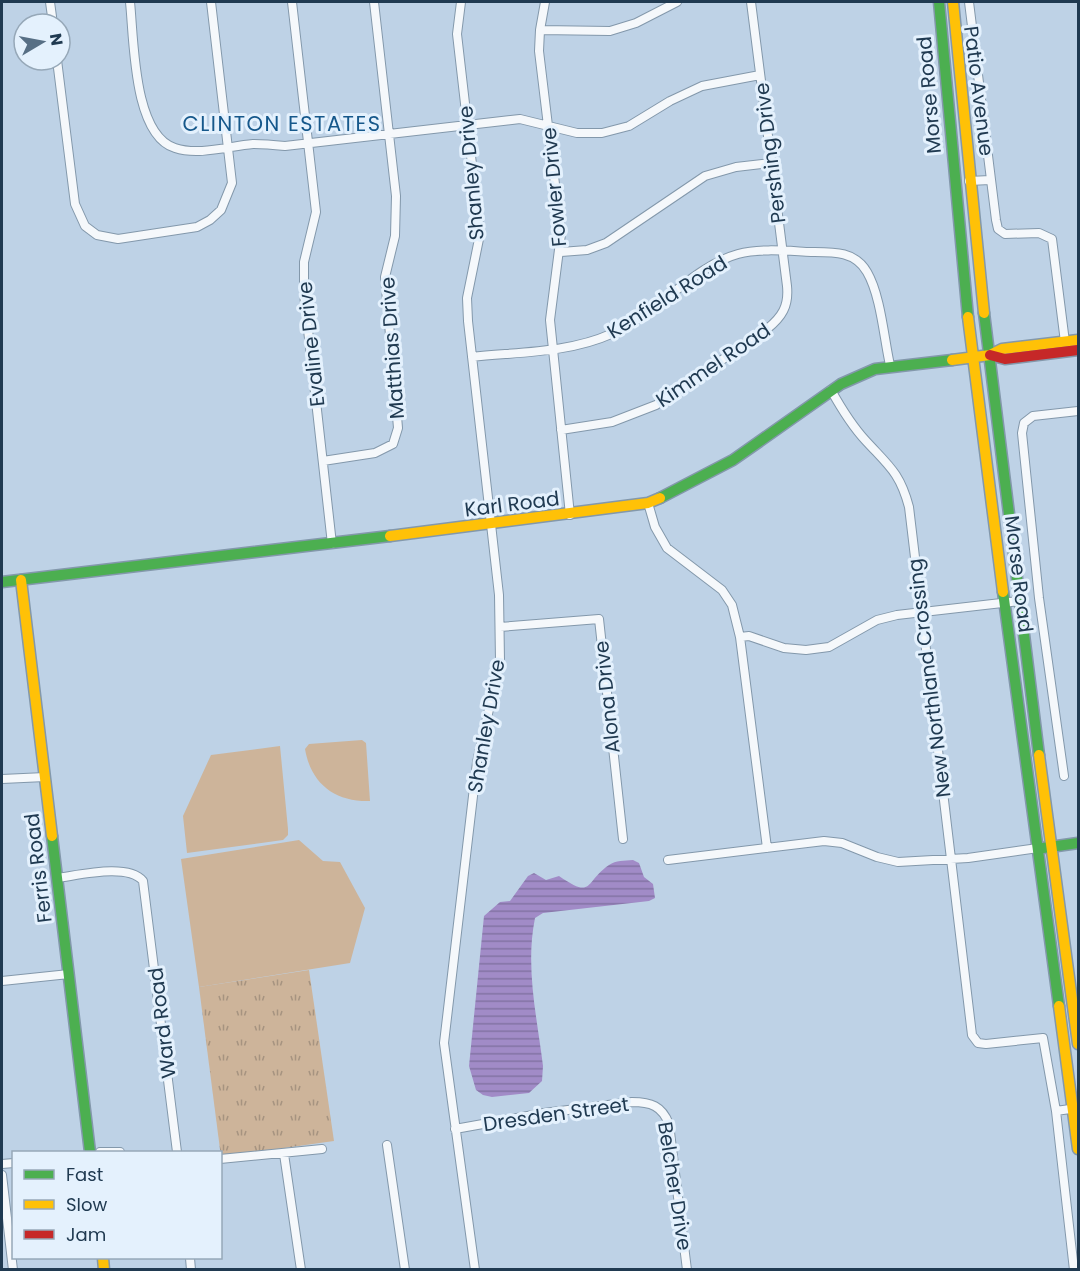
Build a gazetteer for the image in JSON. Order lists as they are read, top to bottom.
{
  "streets": {
    "main road": ["Morse Road", "Karl Road", "Ferris Road"],
    "street": [
      "Patio Avenue",
      "Pershing Drive",
      "Shanley Drive",
      "Fowler Drive",
      "Kenfield Road",
      "Evaline Drive",
      "Matthias Drive",
      "Kimmel Road",
      "New Northland Crossing",
      "Alona Drive",
      "Ward Road",
      "Dresden Street",
      "Belcher Drive"
    ]
  },
  "crossings": [
    ["Patio Avenue", "Morse Road"],
    ["Patio Avenue", "Karl Road"],
    ["Morse Road", "Karl Road"],
    ["Pershing Drive", "Kenfield Road"],
    ["Pershing Drive", "Kimmel Road"],
    ["Shanley Drive", "Kenfield Road"],
    ["Shanley Drive", "Karl Road"],
    ["Shanley Drive", "Alona Drive"],
    ["Shanley Drive", "Dresden Street"],
    ["Fowler Drive", "Kenfield Road"],
    ["Fowler Drive", "Kimmel Road"],
    ["Fowler Drive", "Karl Road"],
    ["Kenfield Road", "Karl Road"],
    ["Evaline Drive", "Matthias Drive"],
    ["Evaline Drive", "Karl Road"],
    ["Karl Road", "New Northland Crossing"],
    ["Karl Road", "Ferris Road"],
    ["Ferris Road", "Ward Road"],
    ["Dresden Street", "Belcher Drive"]
  ],
  "districts": ["CLINTON ESTATES"],
  "legend": ["Fast", "Slow", "Jam"],
  "north": "right"
}
